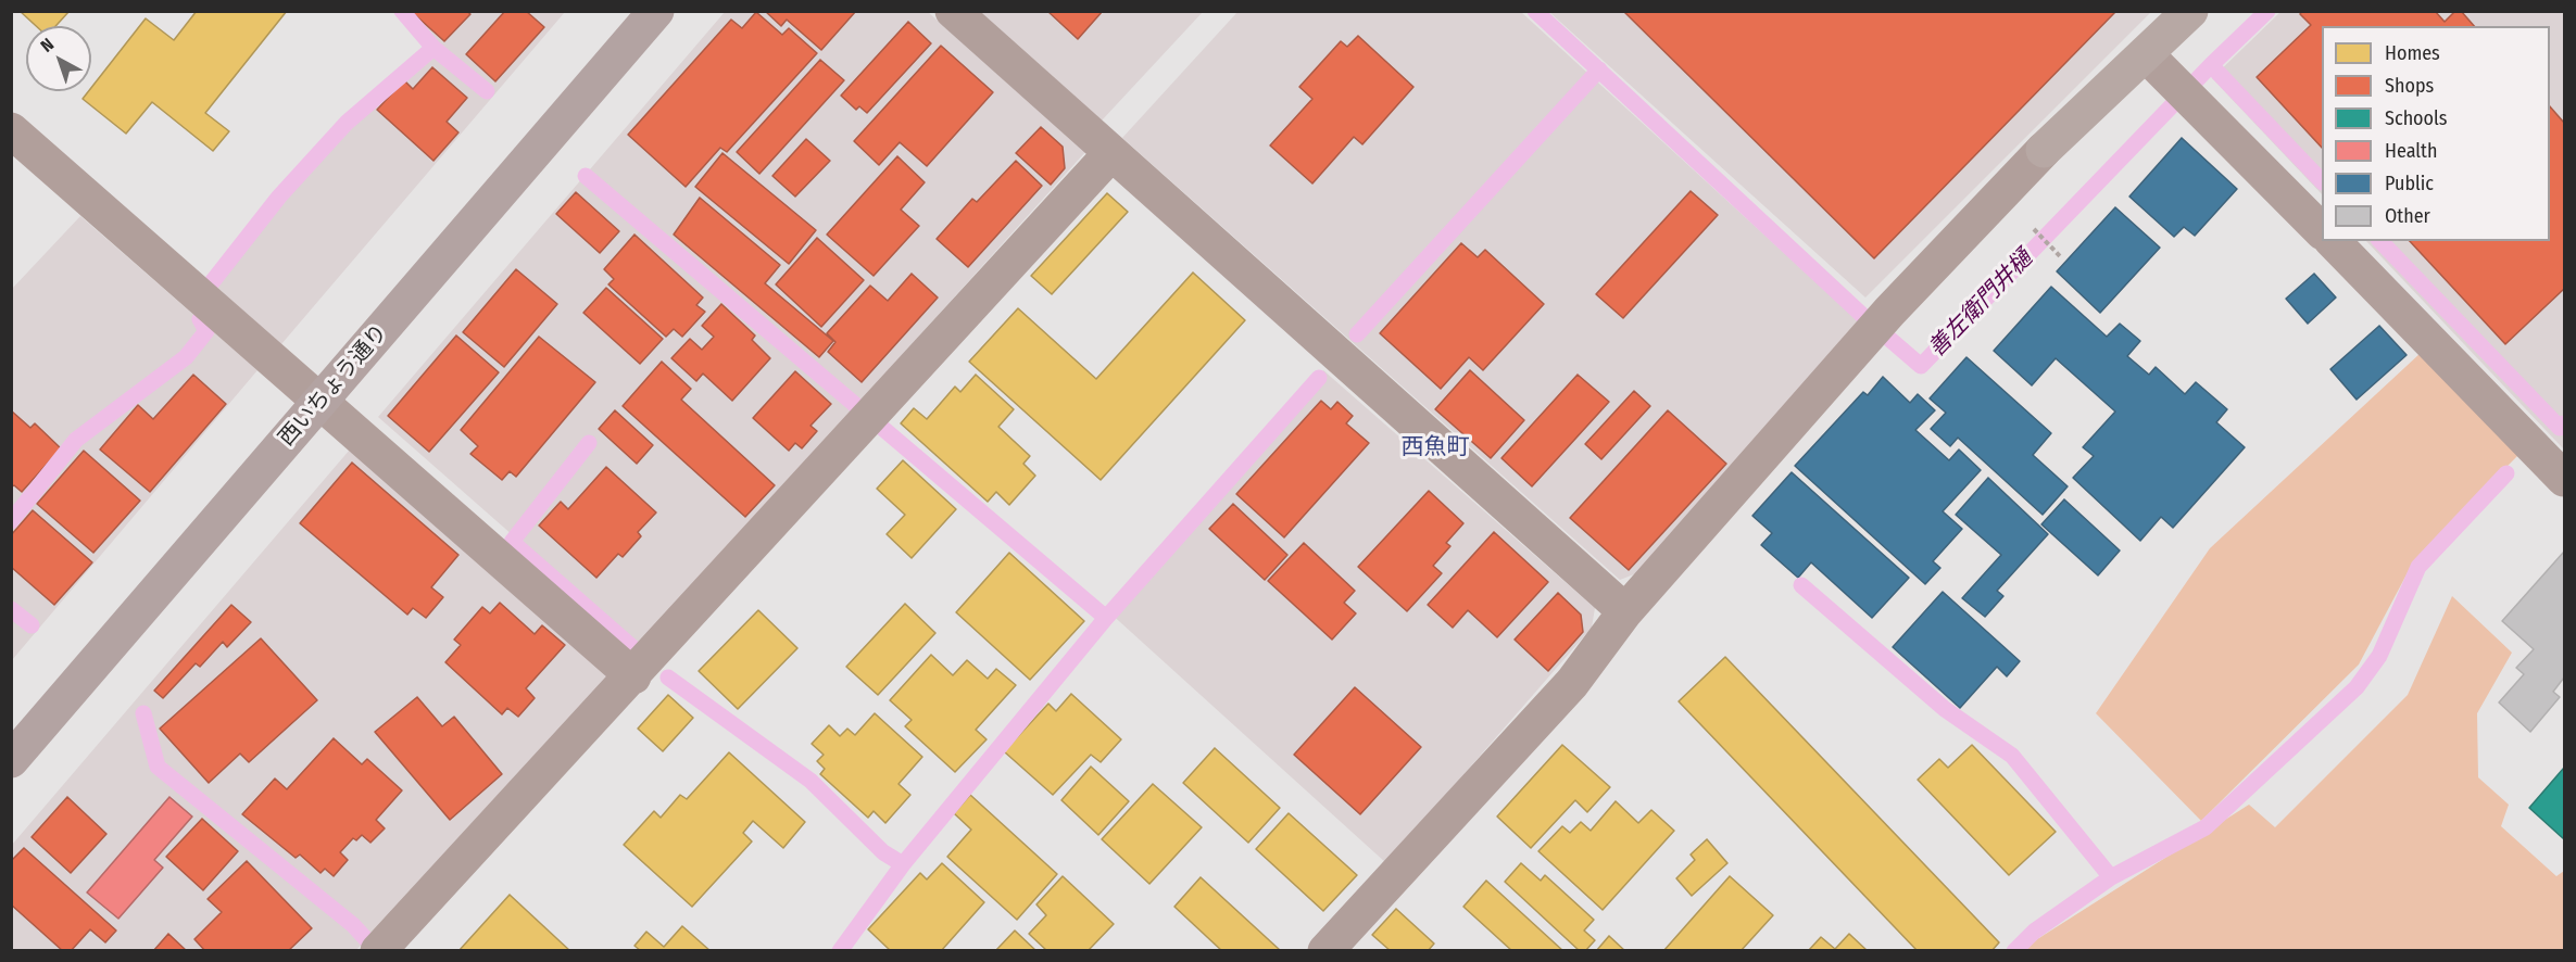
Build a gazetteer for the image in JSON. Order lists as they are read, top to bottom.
{
  "streets": {
    "highway": ["西いちょう通り"]
  },
  "districts": ["西魚町"],
  "water": ["善左衛門井樋"],
  "legend": [
    "Homes",
    "Shops",
    "Schools",
    "Health",
    "Public",
    "Other"
  ],
  "north": "top left"
}
